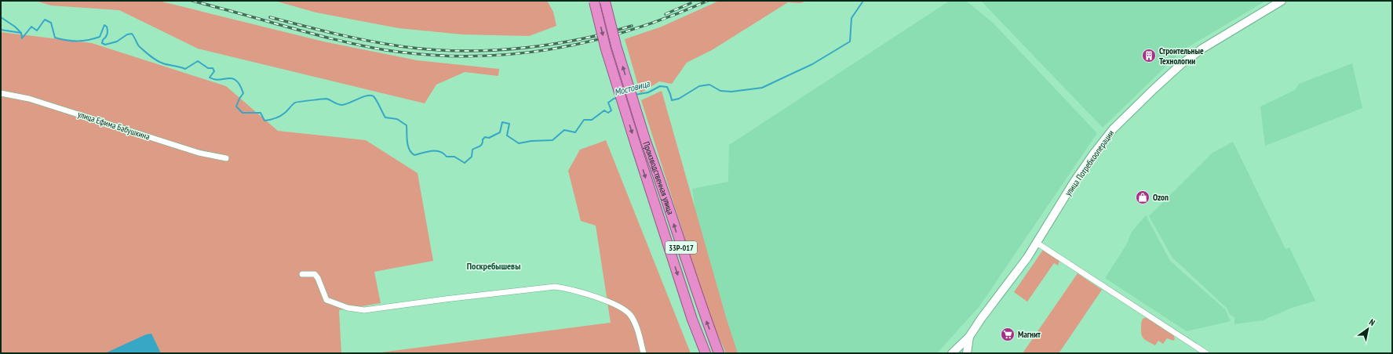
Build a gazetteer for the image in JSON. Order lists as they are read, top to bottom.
{
  "streets": {
    "highway": ["Производственная улица", "33Р-017"],
    "main road": ["улица Потребкооперации"],
    "street": ["улица Ефима Бабушкина"]
  },
  "districts": ["Поскребышевы"],
  "water": ["Мостовица"],
  "places": {
    "building": ["Строительные Технологии"],
    "shop": ["Ozon"],
    "supermarket": ["Магнит"]
  },
  "north": "top right"
}
